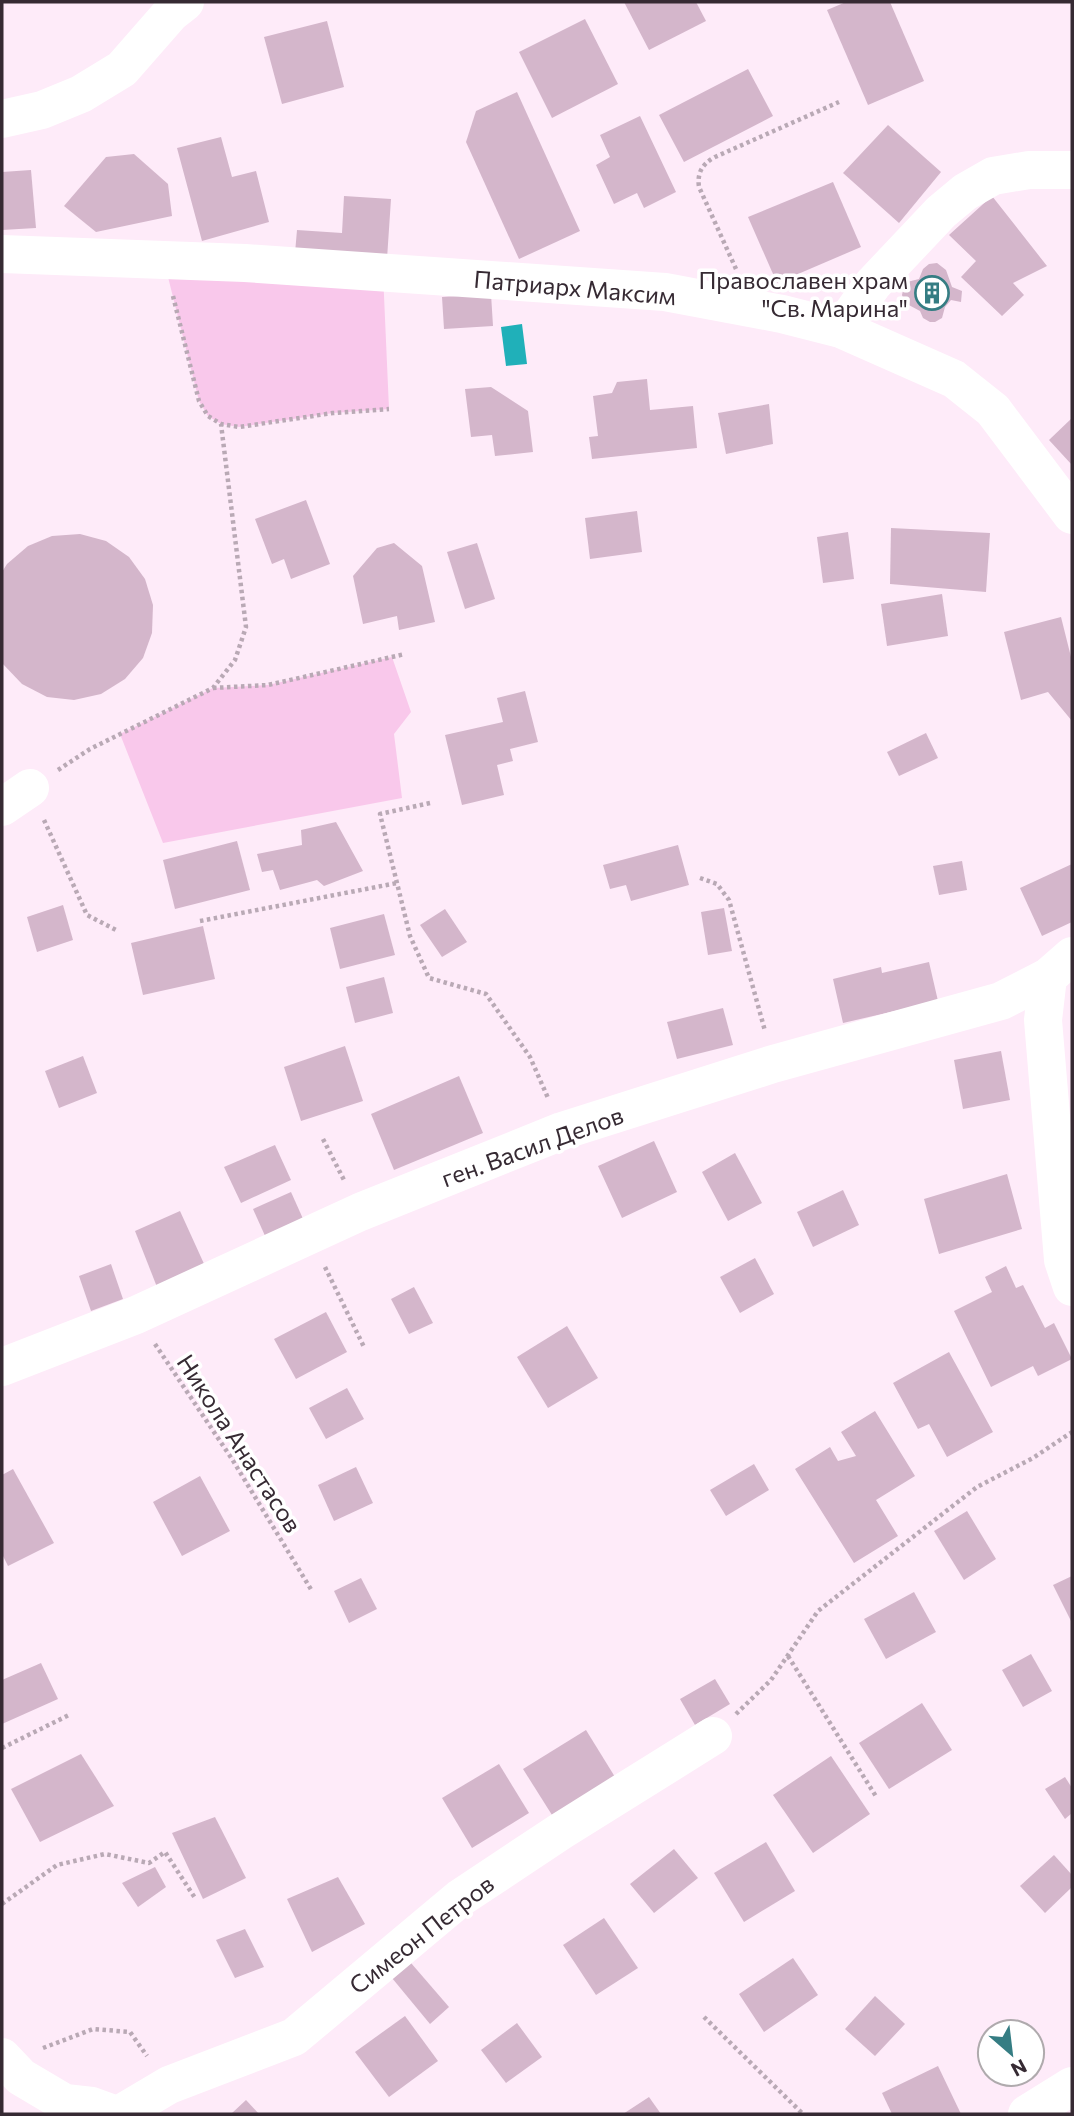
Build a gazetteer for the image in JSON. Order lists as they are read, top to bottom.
{
  "streets": {
    "street": ["Патриарх Максим", "ген. Васил Делов", "Симеон Петров"],
    "path": ["Никола Анастасов"]
  },
  "crossings": [
    ["ген. Васил Делов", "Никола Анастасов"]
  ],
  "places": {
    "building": ["Православен храм \"Св. Марина\""]
  },
  "north": "bottom right"
}
